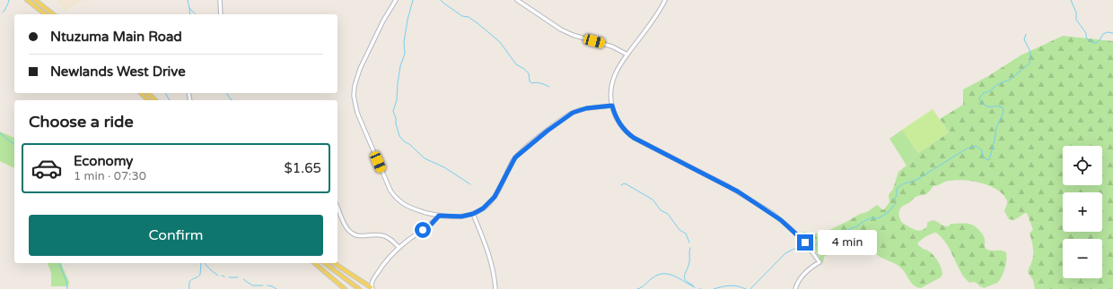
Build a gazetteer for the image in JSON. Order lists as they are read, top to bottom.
{
  "page": {
    "banner": ["Ntuzuma Main Road", "Newlands West Drive"],
    "heading": "Choose a ride",
    "list": [
      {
        "name": "Economy",
        "note": "1 min · 07:30",
        "value": "$1.65"
      }
    ],
    "map_buttons": ["+", "−"],
    "buttons": "Confirm",
    "bubble": "4 min"
  }
}
